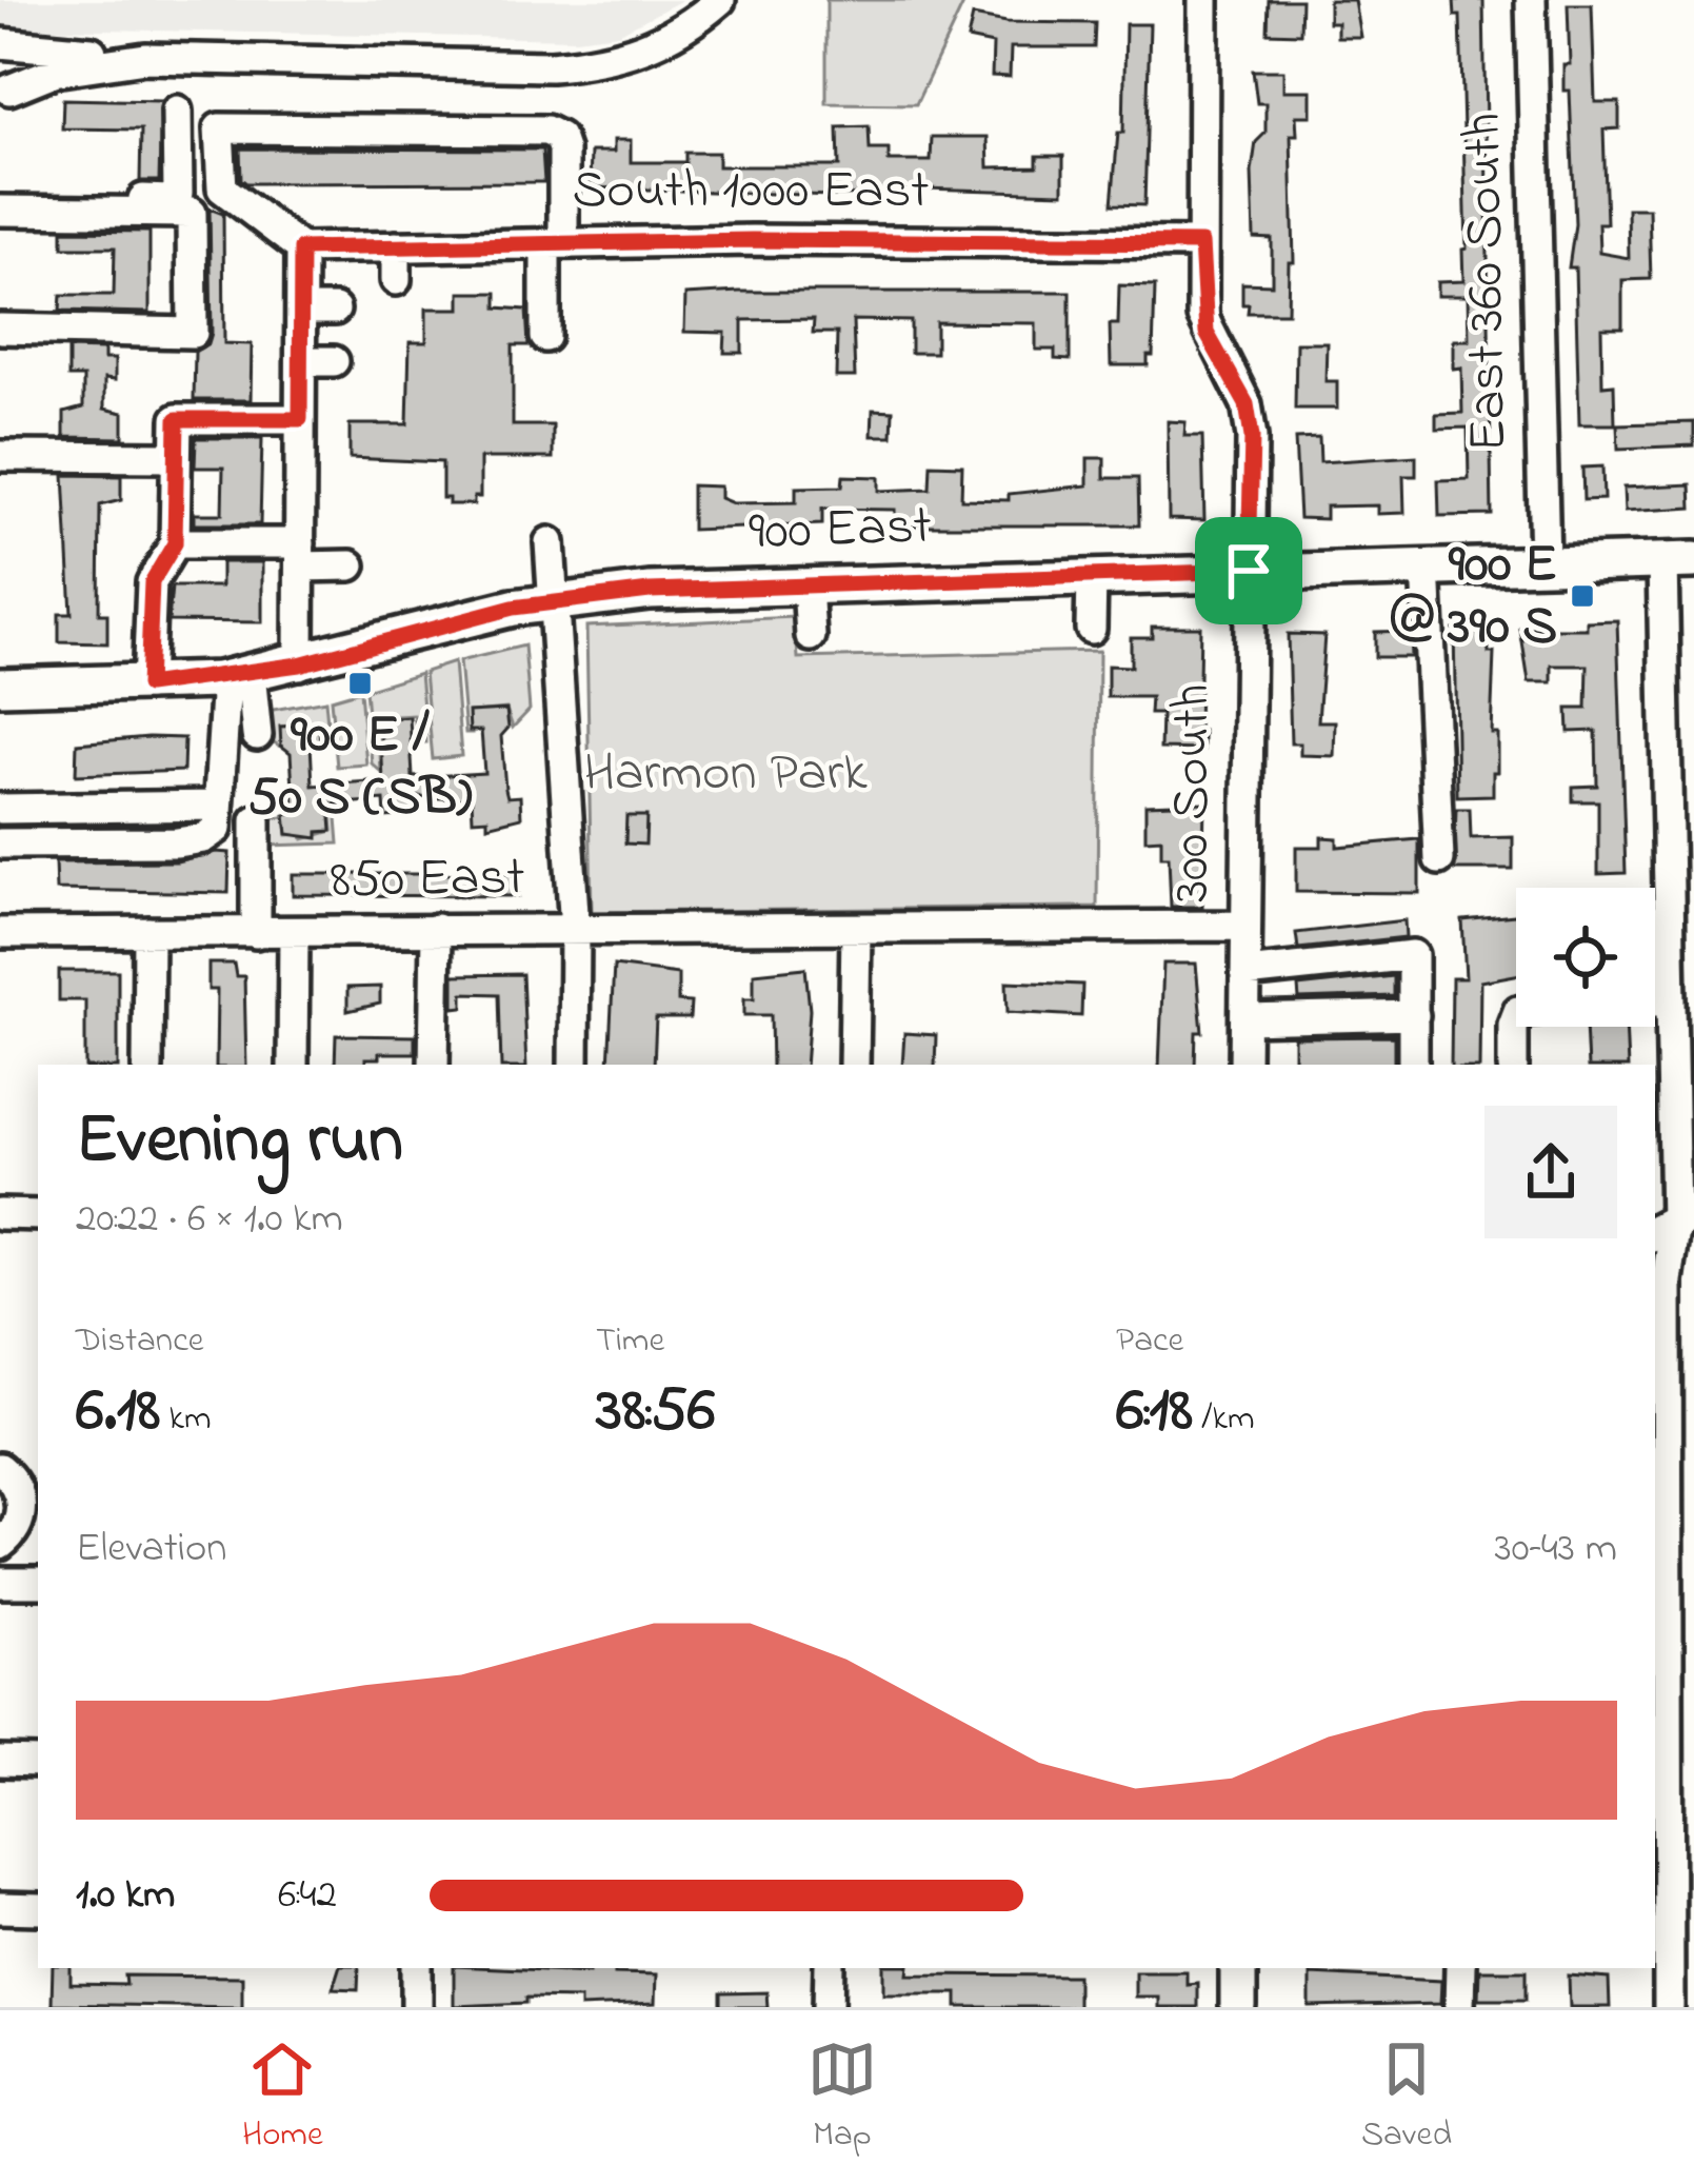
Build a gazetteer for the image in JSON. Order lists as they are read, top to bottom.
{
  "streets": {
    "main road": ["900 East"],
    "street": [
      "South 1000 East",
      "East 360 South",
      "300 South",
      "850 East"
    ]
  },
  "crossings": [
    ["South 1000 East", "300 South"],
    ["East 360 South", "900 East"],
    ["900 East", "300 South"],
    ["300 South", "850 East"]
  ],
  "parks": ["Harmon Park"],
  "places": {
    "transit": ["900 E @ 390 S", "900 E / 50 S (SB)"]
  },
  "page": {
    "heading": ["Evening run", "20:22 · 6 × 1.0 km"],
    "stats": [
      ["Distance", "6.18 km"],
      ["Time", "38:56"],
      ["Pace", "6:18 /km"]
    ],
    "chart": ["Elevation", "30–43 m"],
    "list": [
      {
        "name": "1.0 km",
        "note": "6:42"
      }
    ],
    "tabs": ["Home", "Map", "Saved"]
  }
}
